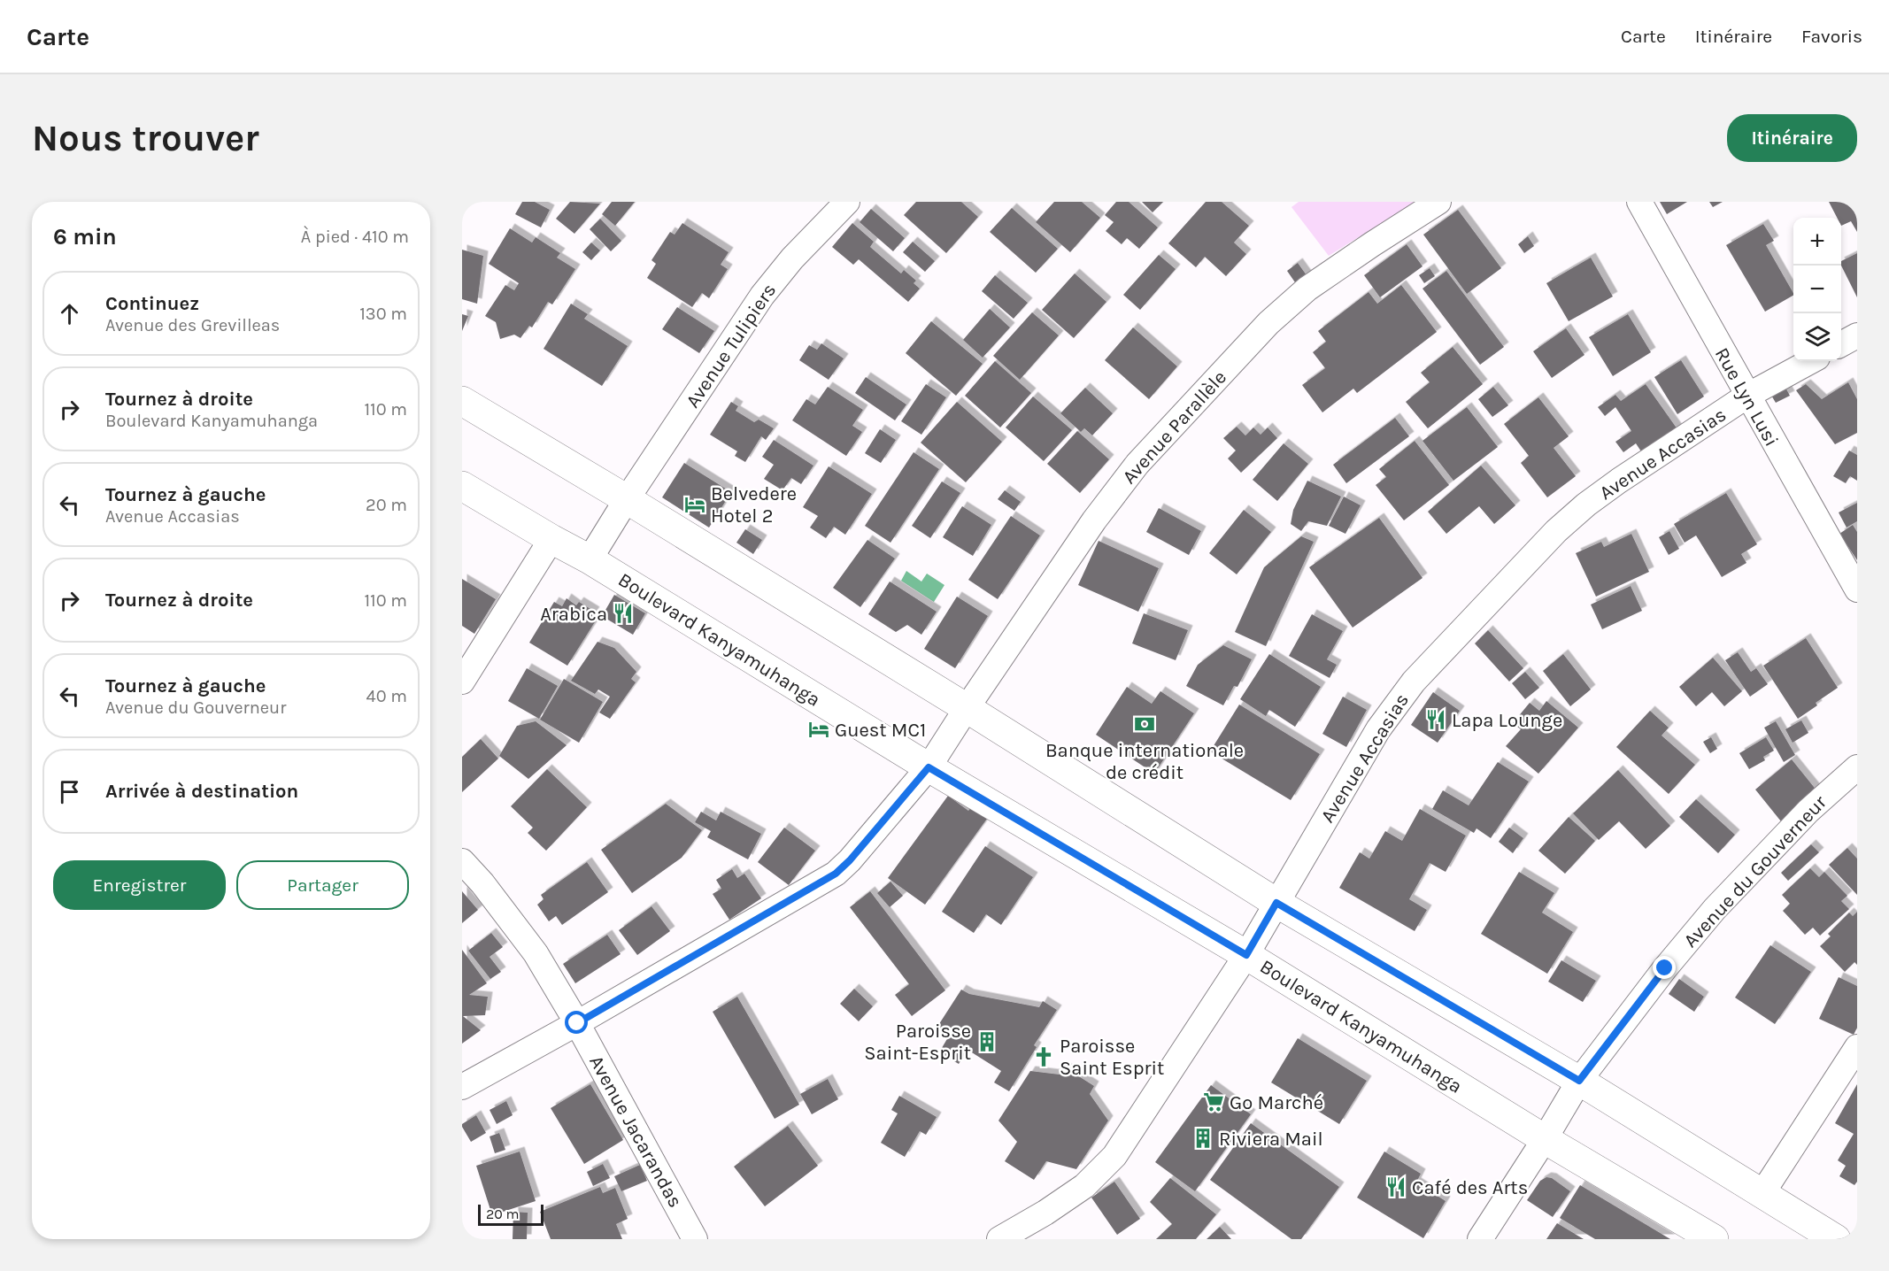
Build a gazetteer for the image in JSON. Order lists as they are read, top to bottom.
{
  "streets": {
    "main road": ["Boulevard Kanyamuhanga"],
    "street": [
      "Avenue Tulipiers",
      "Rue Lyn Lusi",
      "Avenue Parallèle",
      "Avenue Accasias",
      "Avenue du Gouverneur",
      "Avenue Jacarandas"
    ]
  },
  "crossings": [
    ["Avenue Tulipiers", "Boulevard Kanyamuhanga"],
    ["Rue Lyn Lusi", "Avenue Accasias"],
    ["Avenue Parallèle", "Boulevard Kanyamuhanga"],
    ["Avenue Parallèle", "Avenue Jacarandas"],
    ["Avenue Accasias", "Boulevard Kanyamuhanga"],
    ["Boulevard Kanyamuhanga", "Avenue du Gouverneur"]
  ],
  "places": {
    "hotel": ["Belvedere Hotel 2", "Guest MC1"],
    "restaurant": ["Arabica", "Lapa Lounge", "Café des Arts"],
    "bank": ["Banque internationale de crédit"],
    "building": ["Paroisse Saint-Esprit", "Riviera Mail"],
    "church": ["Paroisse Saint Esprit"],
    "supermarket": ["Go Marché"]
  },
  "scale_bar": "20 m",
  "page": {
    "header": "Carte",
    "nav": ["Carte", "Itinéraire", "Favoris"],
    "buttons": [
      "Itinéraire",
      ["Enregistrer", "Partager"]
    ],
    "title": "Nous trouver",
    "heading": ["6 min", "À pied · 410 m"],
    "map_buttons": ["+", "−"],
    "list": [
      ["Continuez", "Avenue des Grevilleas", "130 m"],
      ["Tournez à droite", "Boulevard Kanyamuhanga", "110 m"],
      ["Tournez à gauche", "Avenue Accasias", "20 m"],
      ["Tournez à droite", "110 m"],
      ["Tournez à gauche", "Avenue du Gouverneur", "40 m"],
      "Arrivée à destination"
    ],
    "scale": "20 m"
  }
}
